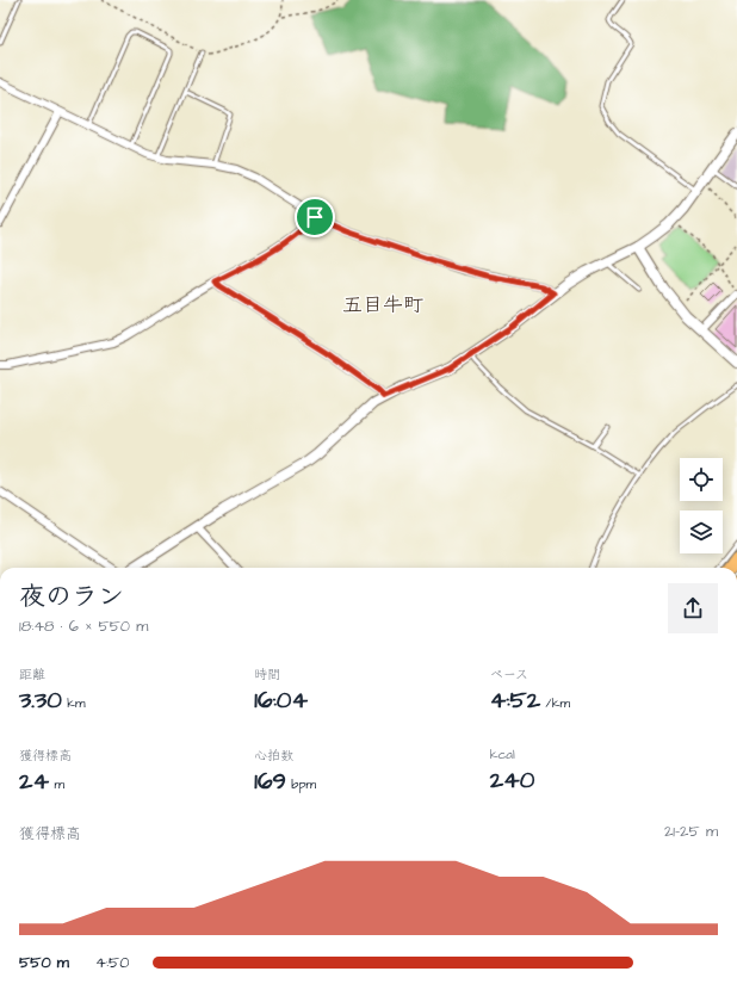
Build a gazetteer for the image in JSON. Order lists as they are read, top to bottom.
{
  "districts": ["五目牛町"],
  "page": {
    "heading": ["夜のラン", "18:48 · 6 × 550 m"],
    "stats": [
      ["距離", "3.30 km"],
      ["時間", "16:04"],
      ["ペース", "4:52 /km"],
      ["獲得標高", "24 m"],
      ["心拍数", "169 bpm"],
      ["kcal", "240"]
    ],
    "chart": ["獲得標高", "21–25 m"],
    "list": [
      {
        "name": "550 m",
        "note": "4:50"
      }
    ]
  }
}
